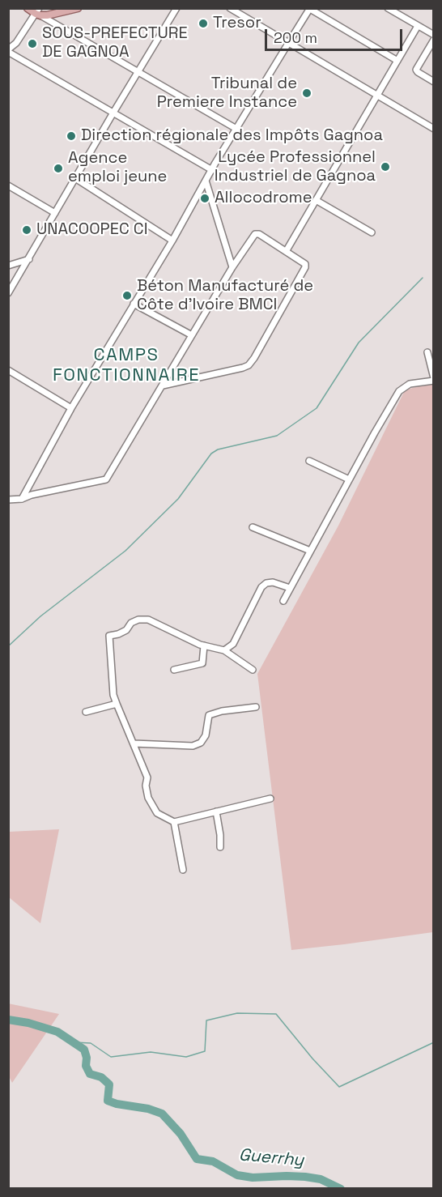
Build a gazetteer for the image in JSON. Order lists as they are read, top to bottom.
{
  "districts": ["CAMPS FONCTIONNAIRE"],
  "water": ["Guerrhy"],
  "places": [
    "Tresor",
    "SOUS-PREFECTURE DE GAGNOA",
    "Tribunal de Premiere Instance",
    "Direction régionale des Impôts Gagnoa",
    "Lycée Professionnel Industriel de Gagnoa",
    "Agence emploi jeune",
    "Allocodrome",
    "UNACOOPEC CI",
    "Béton Manufacturé de Côte d'Ivoire BMCI"
  ],
  "scale_bar": "200 m"
}
